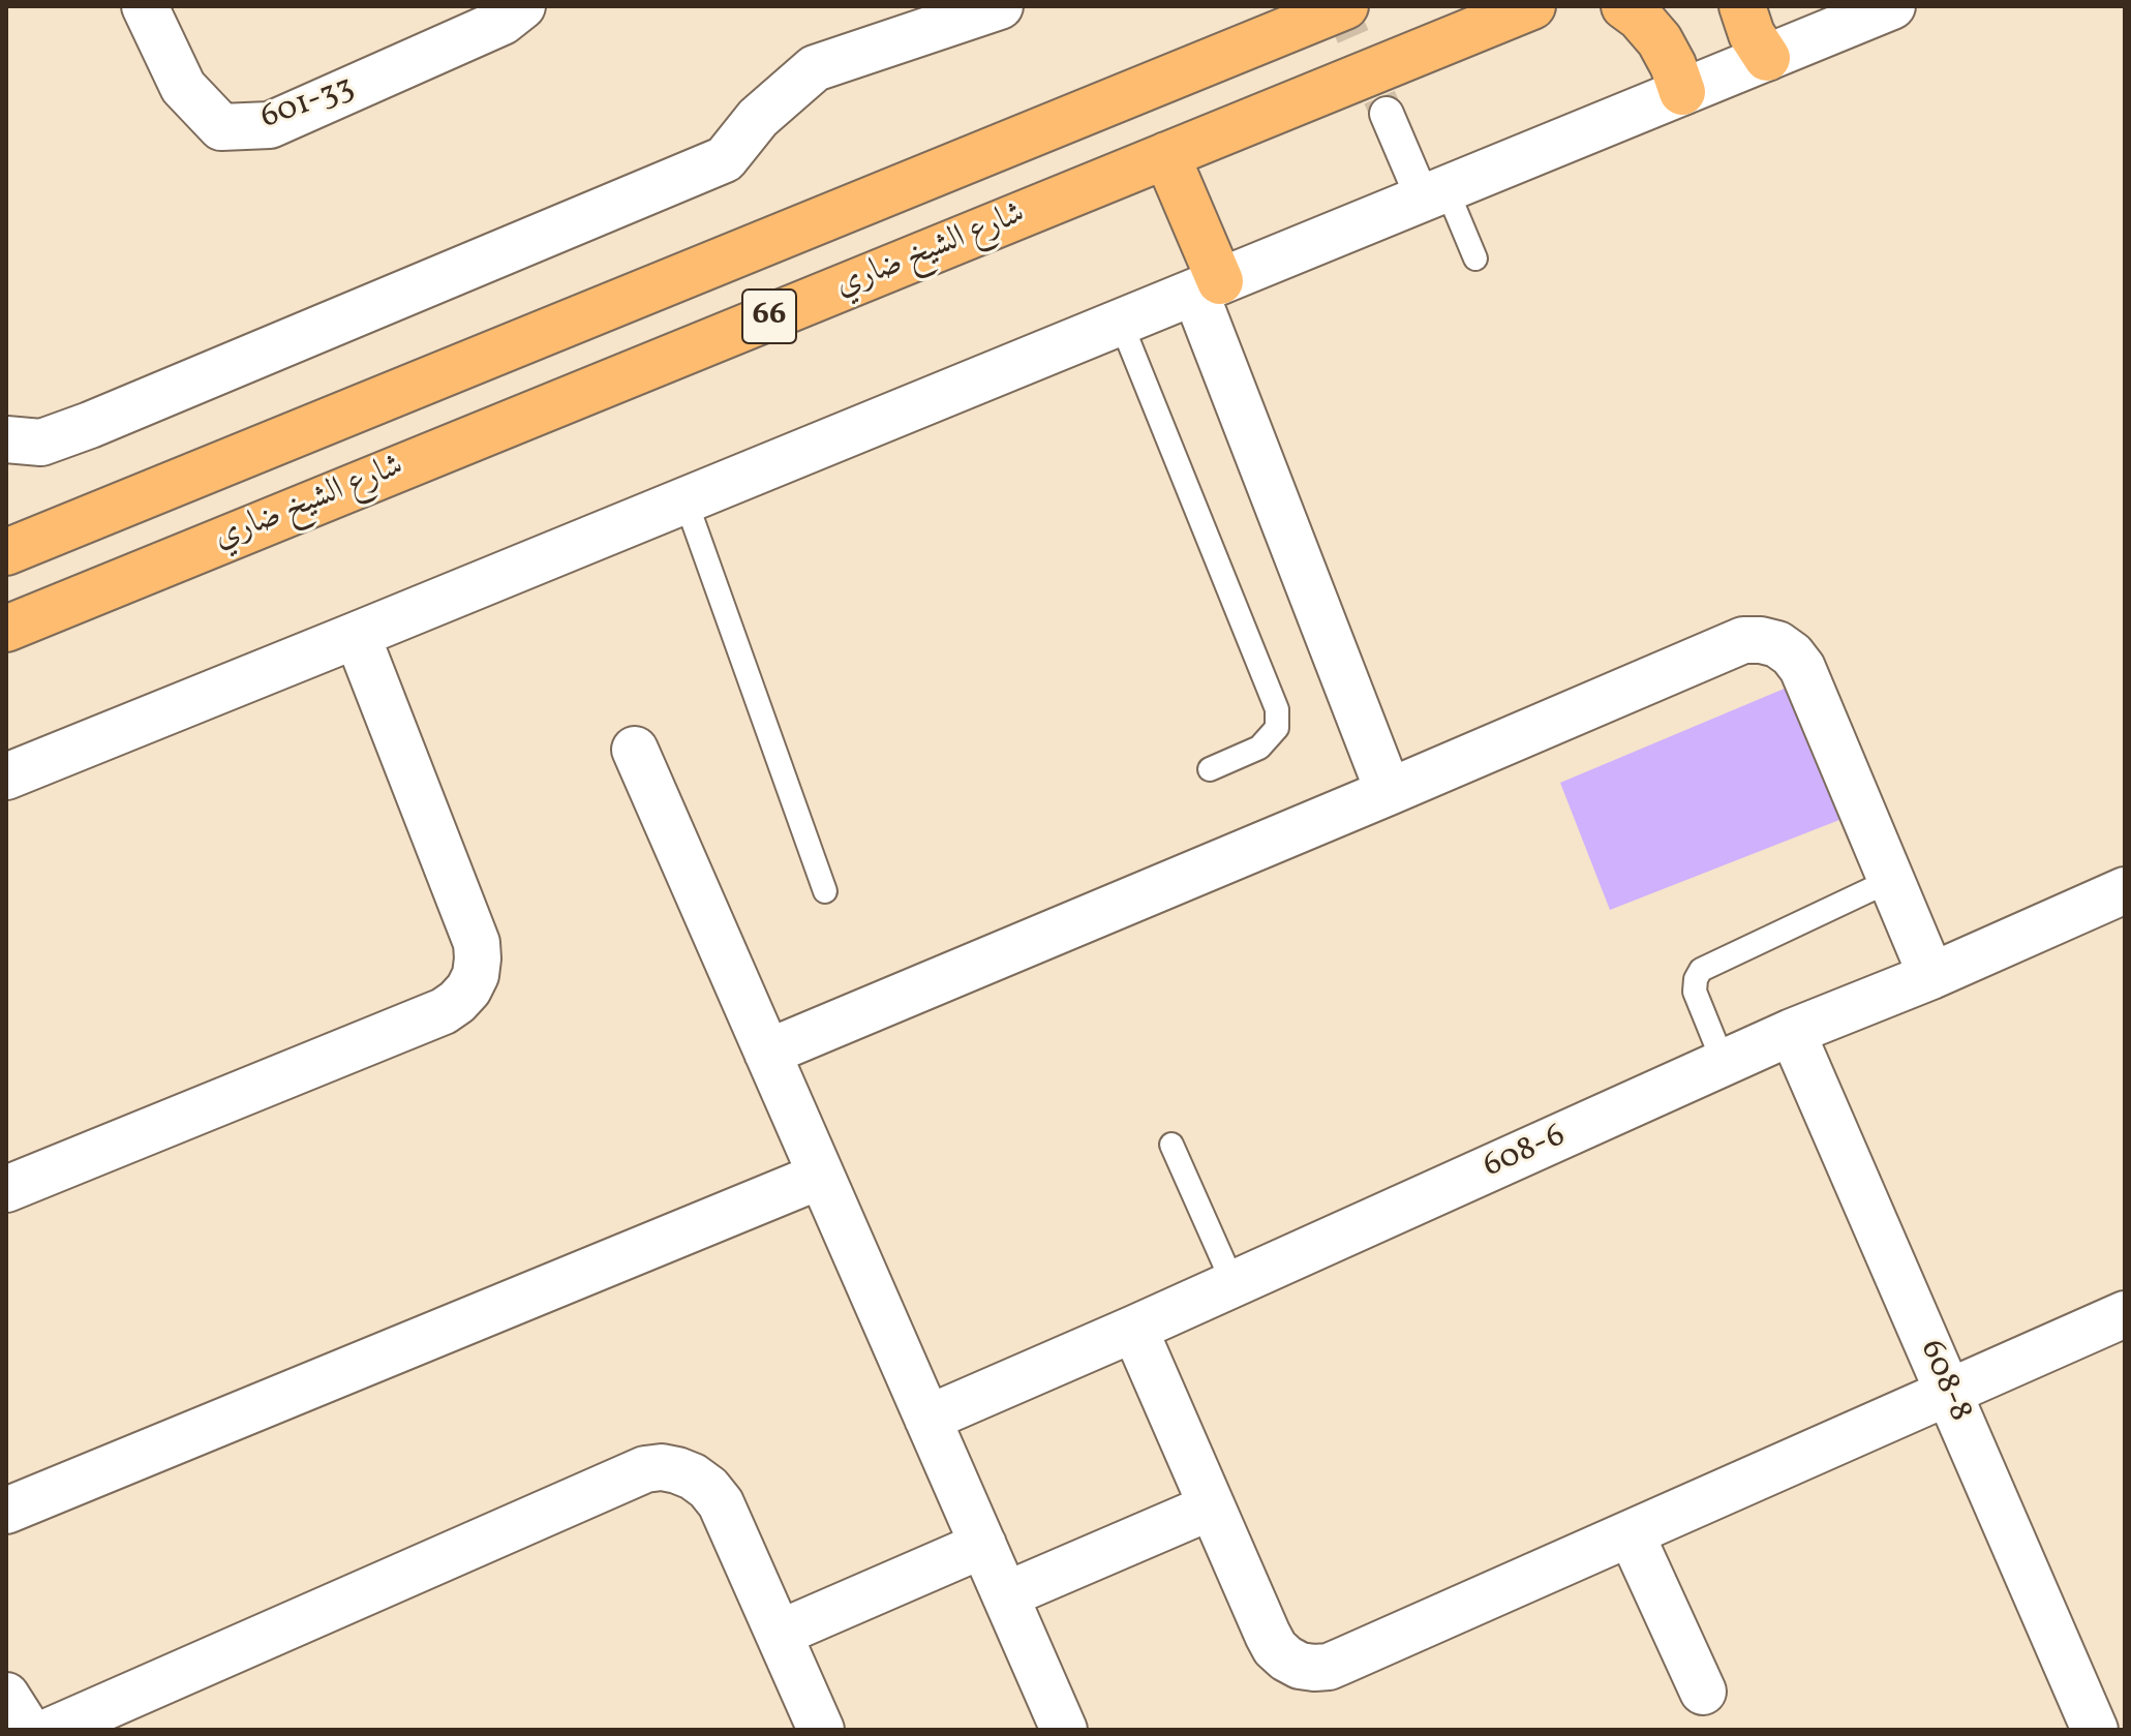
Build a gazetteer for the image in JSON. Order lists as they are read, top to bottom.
{
  "streets": {
    "main road": ["شارع الشيخ ضاري", "66"],
    "street": ["601-33", "608-6", "608-8"]
  },
  "crossings": [
    ["608-6", "608-8"]
  ]
}
